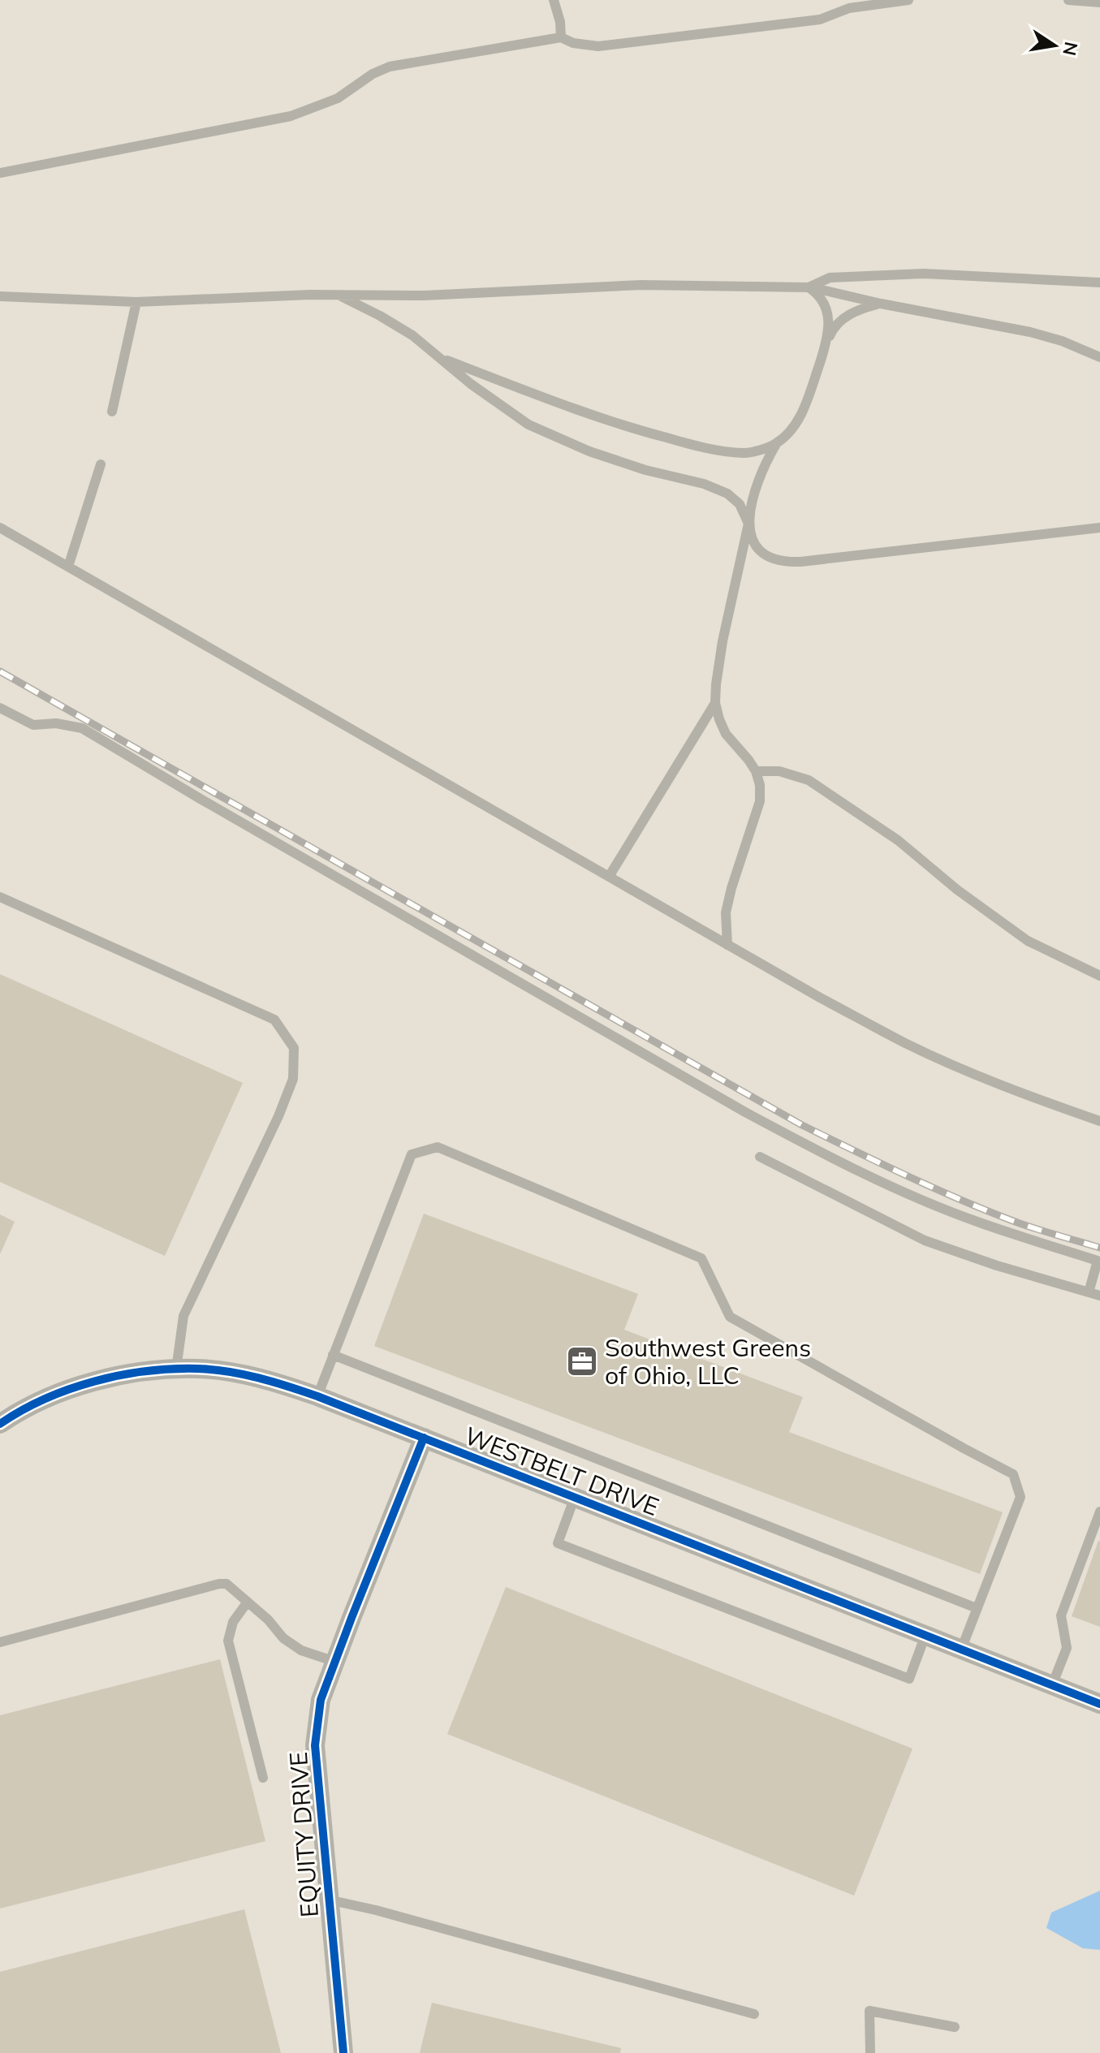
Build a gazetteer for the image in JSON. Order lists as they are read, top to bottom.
{
  "streets": {
    "street": ["WESTBELT DRIVE", "EQUITY DRIVE"]
  },
  "crossings": [
    ["WESTBELT DRIVE", "EQUITY DRIVE"]
  ],
  "places": {
    "office": ["Southwest Greens of Ohio, LLC"]
  },
  "north": "right"
}
